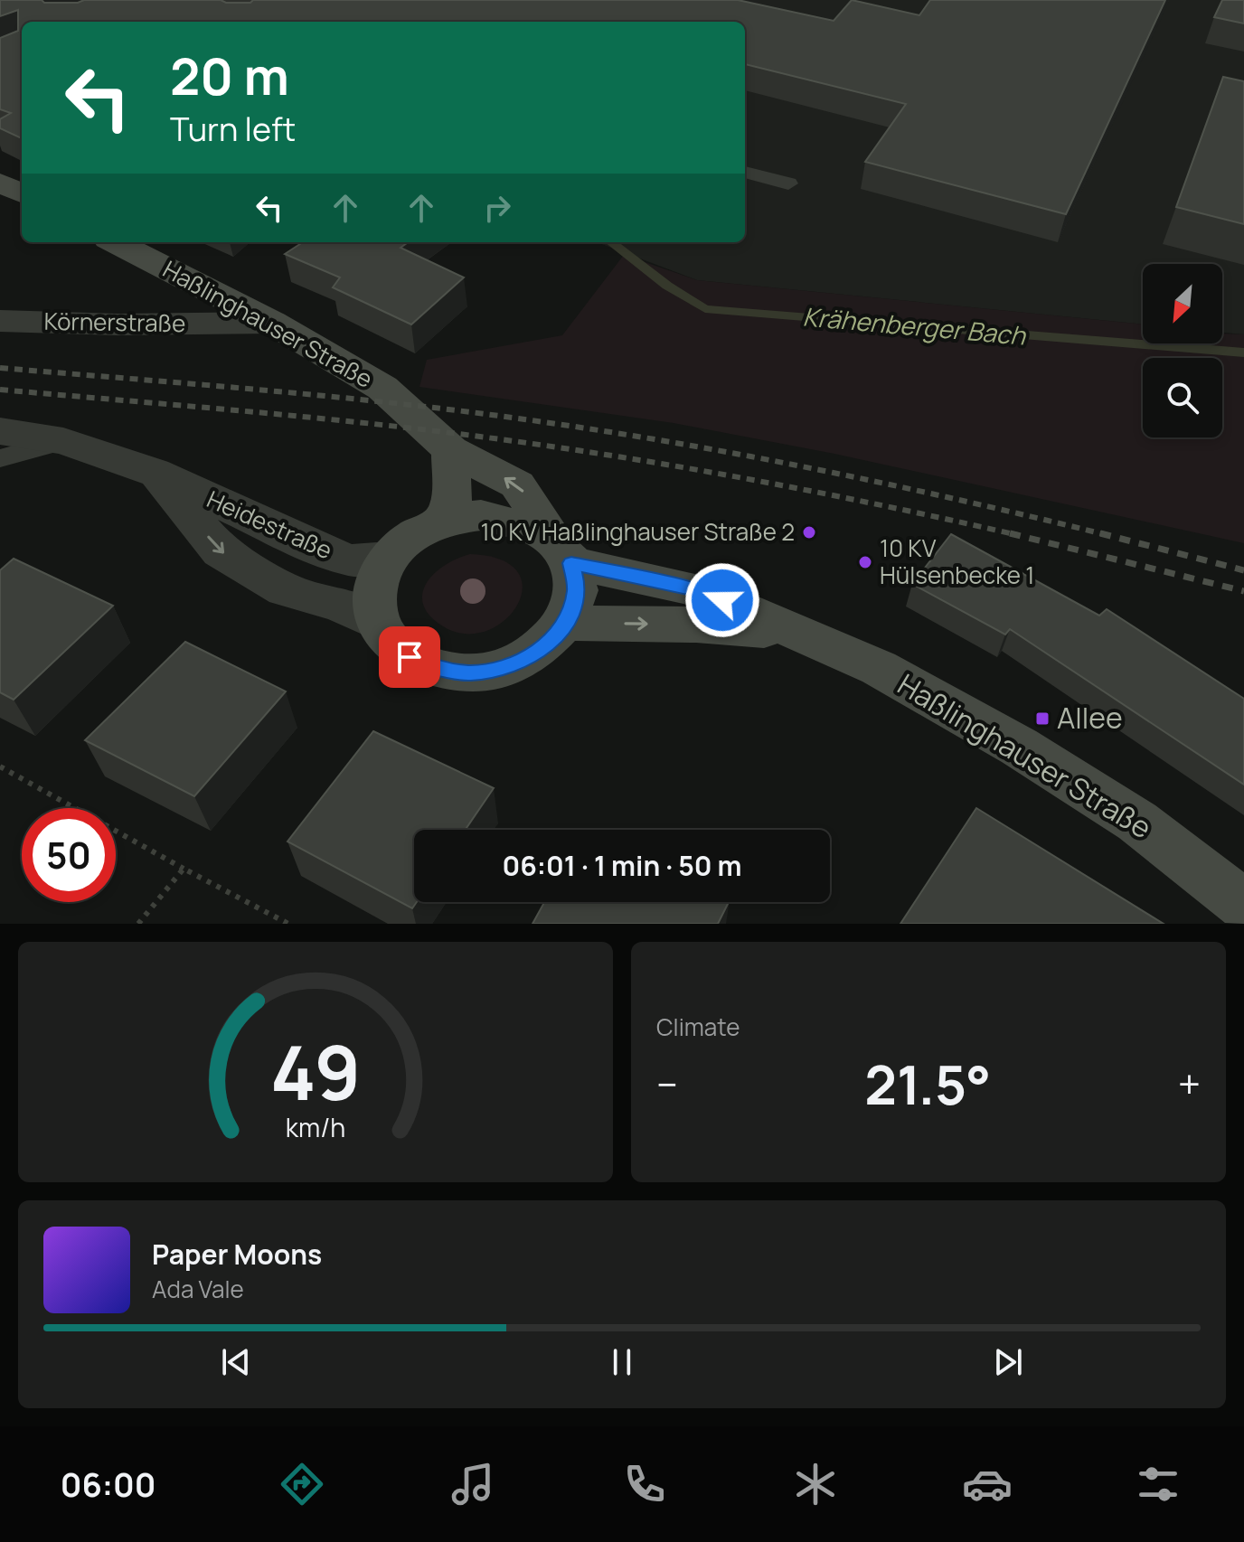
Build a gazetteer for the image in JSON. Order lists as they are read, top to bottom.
{
  "streets": {
    "main road": ["Haßlinghauser Straße"],
    "street": ["Körnerstraße", "Heidestraße"]
  },
  "crossings": [
    ["Körnerstraße", "Haßlinghauser Straße"],
    ["Haßlinghauser Straße", "Heidestraße"]
  ],
  "water": ["Krähenberger Bach"],
  "places": {
    "other": ["10 KV Haßlinghauser Straße 2", "10 KV Hülsenbecke 1"],
    "transit": ["Allee"]
  },
  "north": "bottom left",
  "page": {
    "turn": ["20 m", "Turn left"],
    "limit": "50",
    "trip": "06:01 · 1 min · 50 m",
    "tile": "Climate",
    "heat": ["−", "21.5°", "+"],
    "song": ["Paper Moons", "Ada Vale"],
    "tabs": "06:00",
    "gauge": ["49", "km/h"]
  }
}
